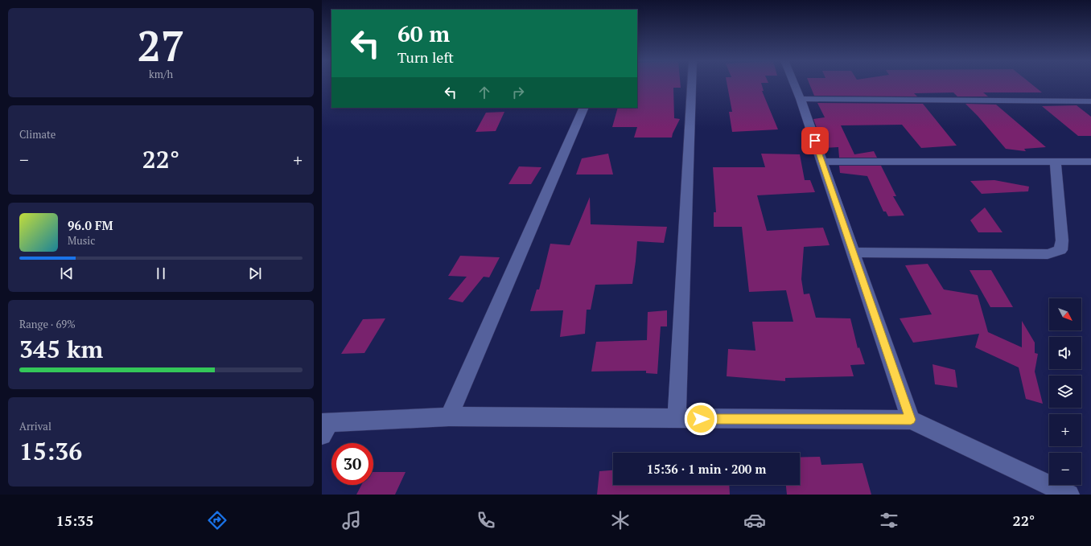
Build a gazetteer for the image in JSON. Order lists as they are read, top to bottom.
{
  "north": "bottom right",
  "page": {
    "tile": [
      ["27", "km/h"],
      "Climate",
      ["Range · 69%", "345 km"],
      ["Arrival", "15:36"]
    ],
    "turn": ["60 m", "Turn left"],
    "heat": ["−", "22°", "+"],
    "song": ["96.0 FM", "Music"],
    "map_buttons": ["+", "−"],
    "limit": "30",
    "trip": "15:36 · 1 min · 200 m",
    "tabs": ["15:35", "22°"]
  }
}
